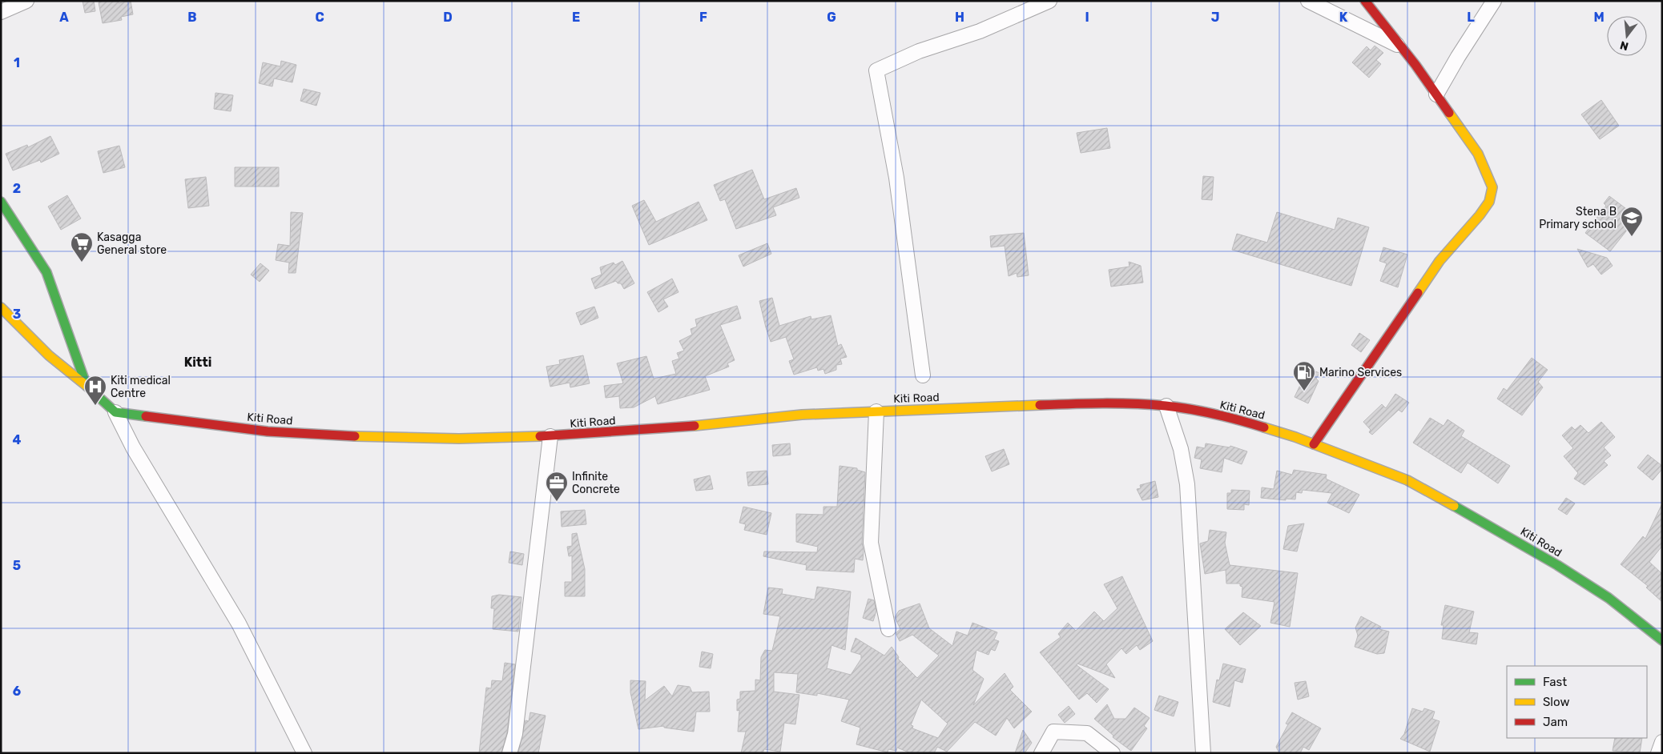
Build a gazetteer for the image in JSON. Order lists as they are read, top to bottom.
{
  "streets": {
    "street": ["Kiti Road"]
  },
  "districts": ["Kitti"],
  "places": {
    "school or university": ["Stena B Primary school"],
    "supermarket": ["Kasagga General store"],
    "fuel station": ["Marino Services"],
    "hospital": ["Kiti medical Centre"],
    "office": ["Infinite Concrete"]
  },
  "legend": ["Fast", "Slow", "Jam"],
  "north": "bottom",
  "grid": {
    "columns": [
      "A",
      "B",
      "C",
      "D",
      "E",
      "F",
      "G",
      "H",
      "I",
      "J",
      "K",
      "L",
      "M"
    ],
    "rows": [
      "1",
      "2",
      "3",
      "4",
      "5",
      "6"
    ]
  }
}
